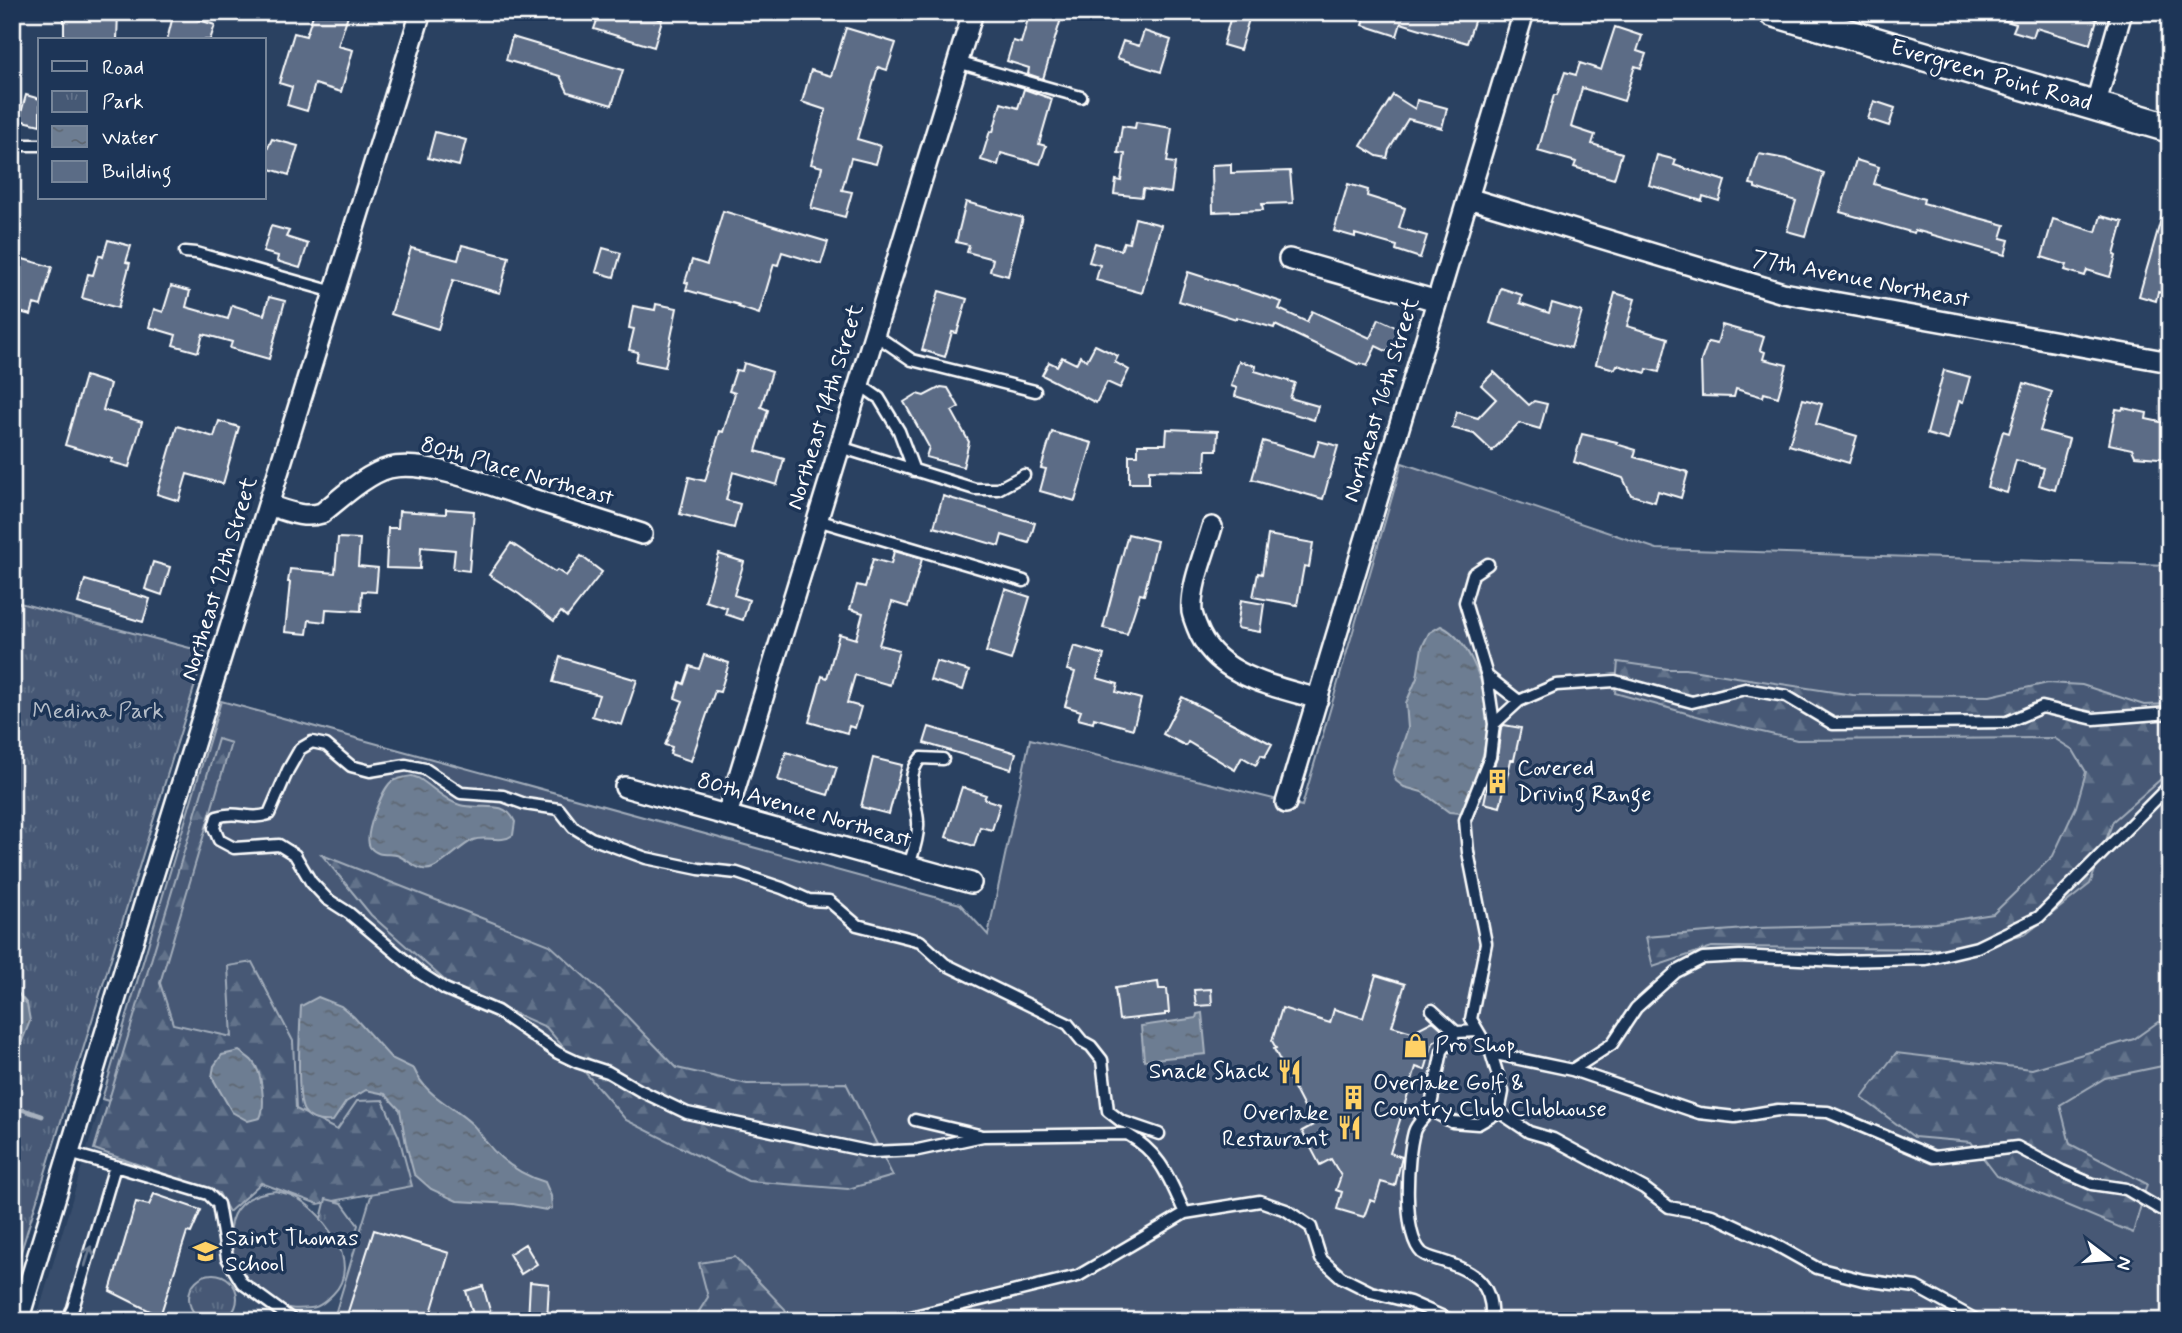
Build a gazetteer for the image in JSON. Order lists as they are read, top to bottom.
{
  "streets": {
    "street": [
      "Evergreen Point Road",
      "77th Avenue Northeast",
      "Northeast 16th Street",
      "Northeast 14th Street",
      "80th Place Northeast",
      "Northeast 12th Street",
      "80th Avenue Northeast"
    ]
  },
  "crossings": [
    ["77th Avenue Northeast", "Northeast 16th Street"],
    ["Northeast 14th Street", "80th Avenue Northeast"],
    ["80th Place Northeast", "Northeast 12th Street"]
  ],
  "parks": ["Medina Park"],
  "places": {
    "building": ["Covered Driving Range", "Overlake Golf & Country Club Clubhouse"],
    "shop": ["Pro Shop"],
    "restaurant": ["Snack Shack", "Overlake Restaurant"],
    "school or university": ["Saint Thomas School"]
  },
  "legend": [
    "Road",
    "Park",
    "Water",
    "Building"
  ],
  "north": "right"
}
